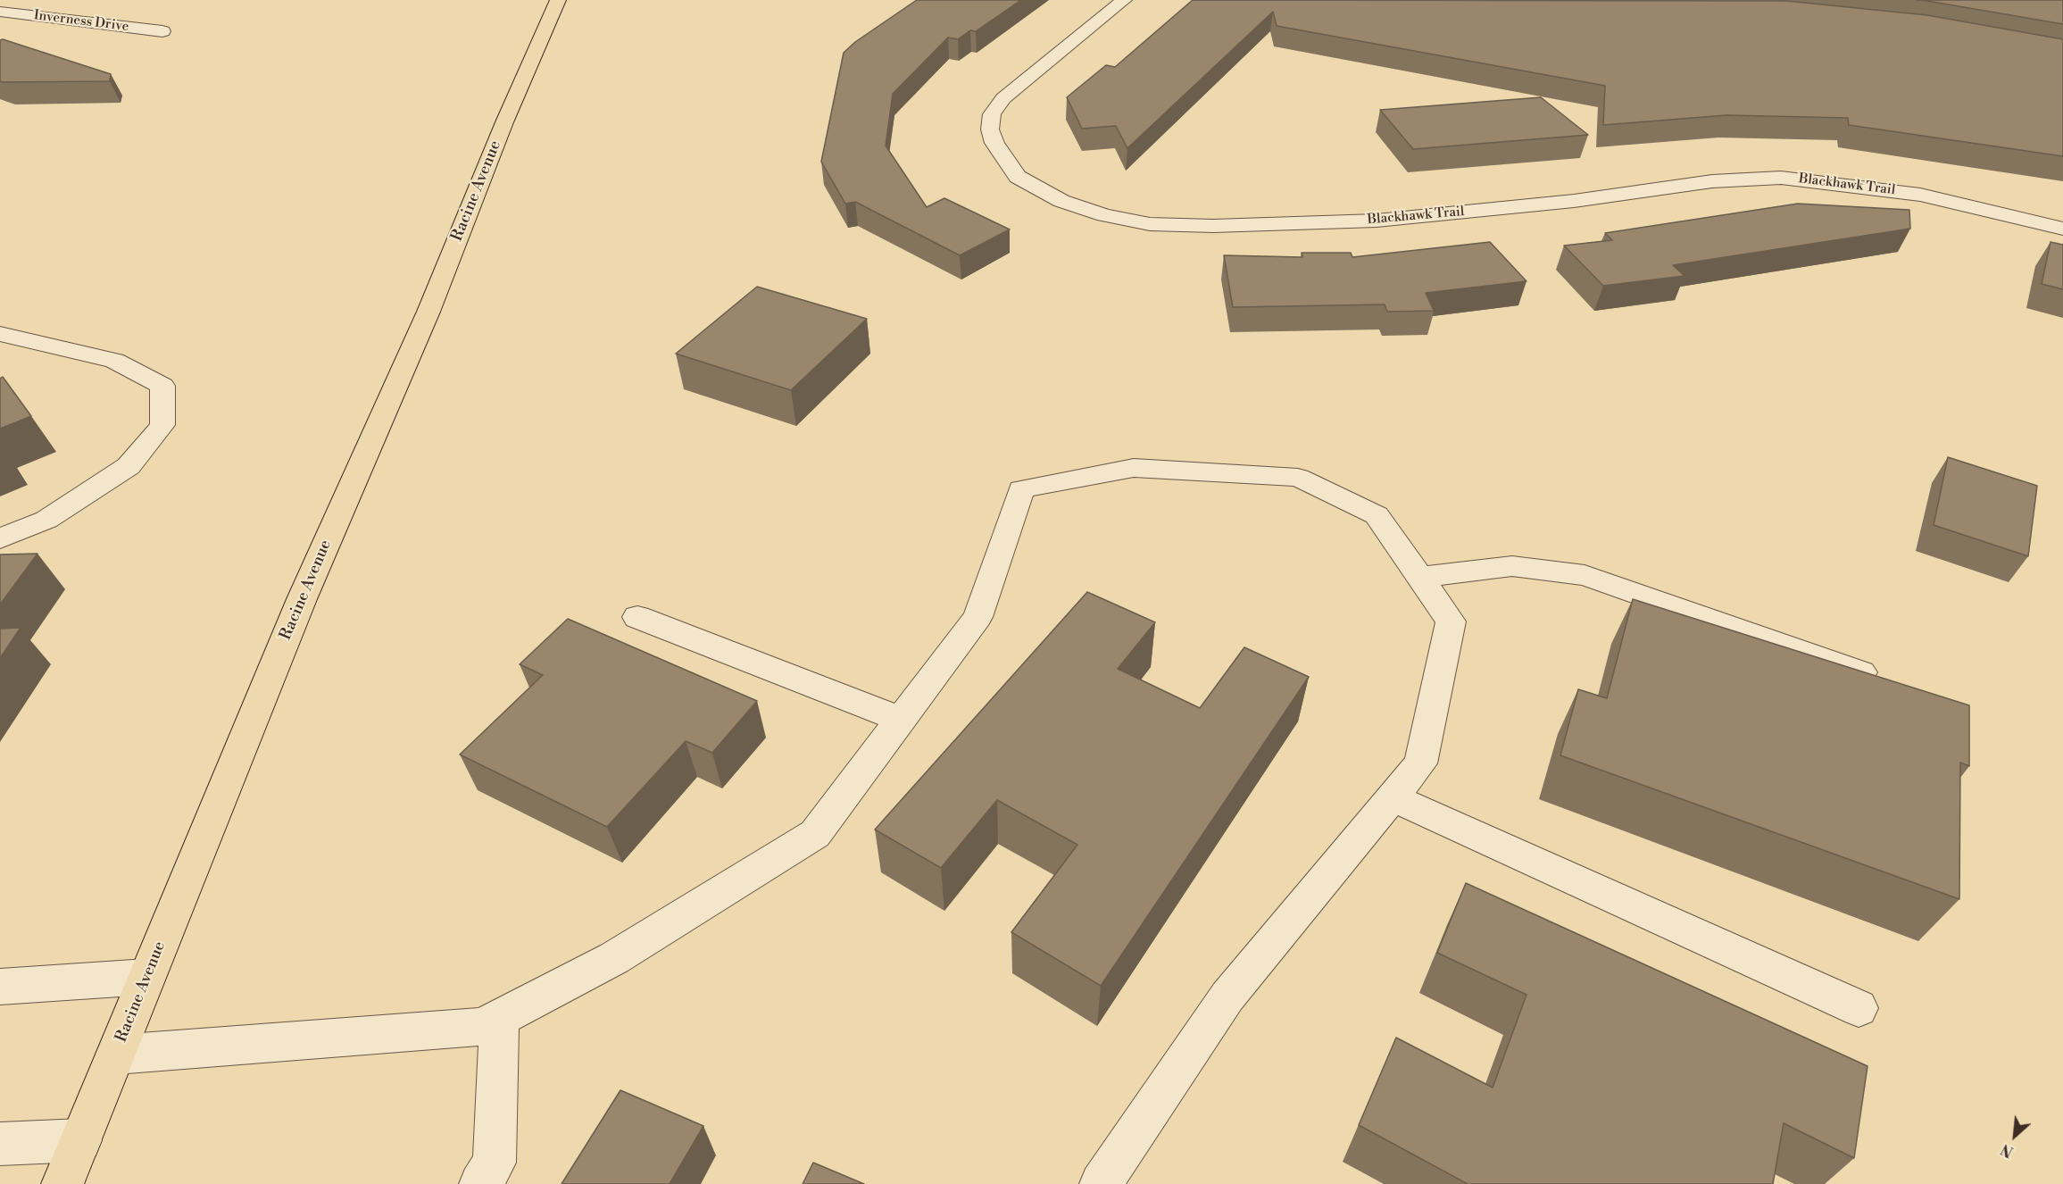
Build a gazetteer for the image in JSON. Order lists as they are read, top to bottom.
{
  "streets": {
    "main road": ["Racine Avenue"],
    "street": ["Inverness Drive", "Blackhawk Trail"]
  },
  "north": "bottom left"
}
